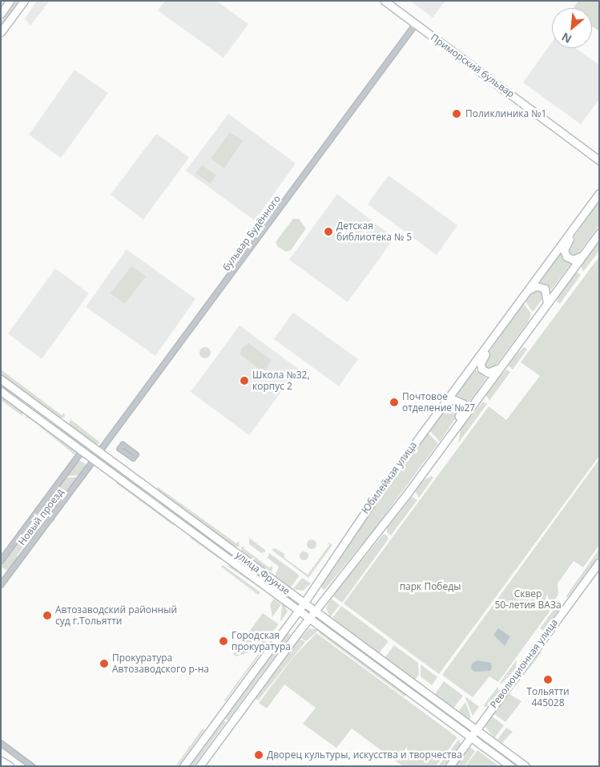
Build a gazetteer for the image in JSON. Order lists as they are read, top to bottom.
{
  "streets": {
    "main road": [
      "Приморский бульвар",
      "Юбилейная улица",
      "улица Фрунзе",
      "Революционная улица"
    ],
    "street": ["бульвар Будённого", "Новый проезд"]
  },
  "crossings": [
    ["Приморский бульвар", "бульвар Будённого"],
    ["бульвар Будённого", "улица Фрунзе"],
    ["Юбилейная улица", "улица Фрунзе"],
    ["Новый проезд", "улица Фрунзе"],
    ["улица Фрунзе", "Революционная улица"]
  ],
  "parks": ["парк Победы", "Сквер 50-летия ВАЗа"],
  "places": [
    "Поликлиника №1",
    "Детская библиотека № 5",
    "Школа №32, корпус 2",
    "Почтовое отделение №27",
    "Автозаводский районный суд г.Тольятти",
    "Городская прокуратура",
    "Прокуратура Автозаводского р-на",
    "Тольятти 445028",
    "Дворец культуры, искусства и творчества"
  ],
  "north": "bottom left"
}
